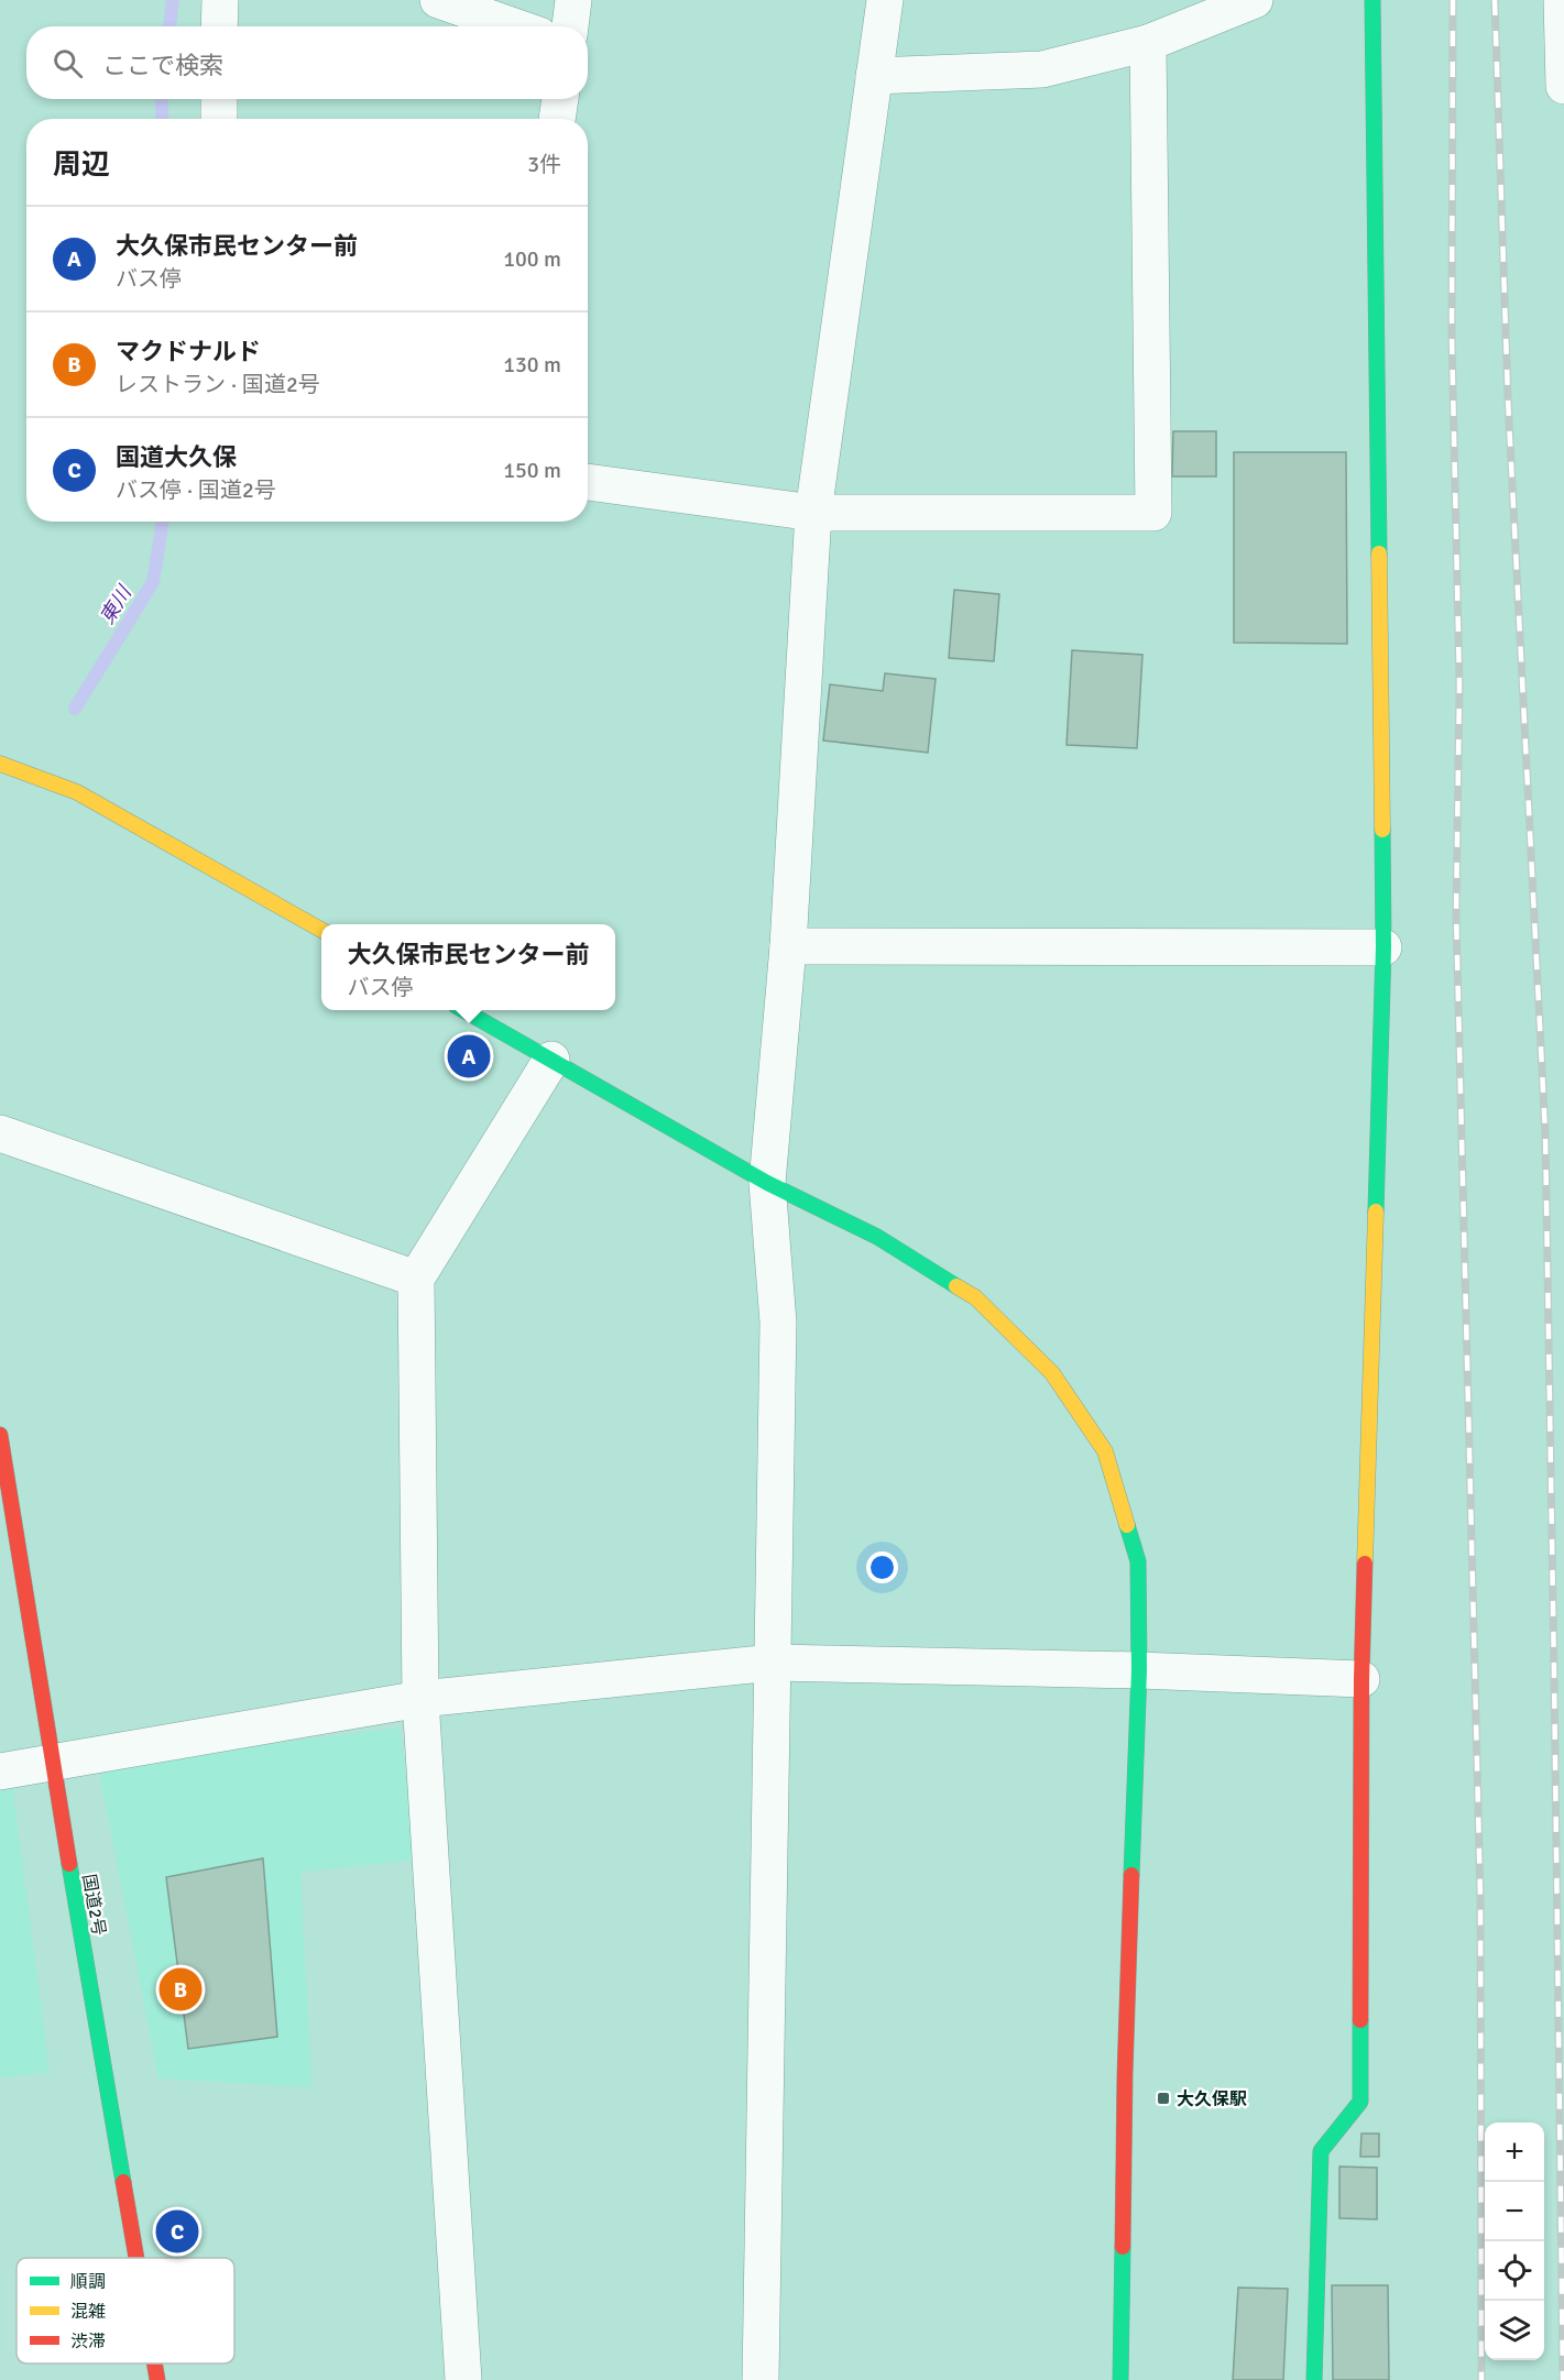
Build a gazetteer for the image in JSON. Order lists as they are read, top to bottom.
{
  "streets": {
    "main road": ["国道2号"]
  },
  "water": ["東川"],
  "places": {
    "transit": ["大久保駅"]
  },
  "legend": ["順調", "混雑", "渋滞"],
  "page": {
    "search": "ここで検索",
    "heading": ["周辺", "3件"],
    "list": [
      {
        "mark": "A",
        "name": "大久保市民センター前",
        "note": "バス停",
        "value": "100 m"
      },
      {
        "mark": "B",
        "name": "マクドナルド",
        "note": "レストラン · 国道2号",
        "value": "130 m"
      },
      {
        "mark": "C",
        "name": "国道大久保",
        "note": "バス停 · 国道2号",
        "value": "150 m"
      }
    ],
    "popup": ["大久保市民センター前", "バス停"],
    "pins": ["A", "B", "C"],
    "map_buttons": ["+", "−"]
  }
}
